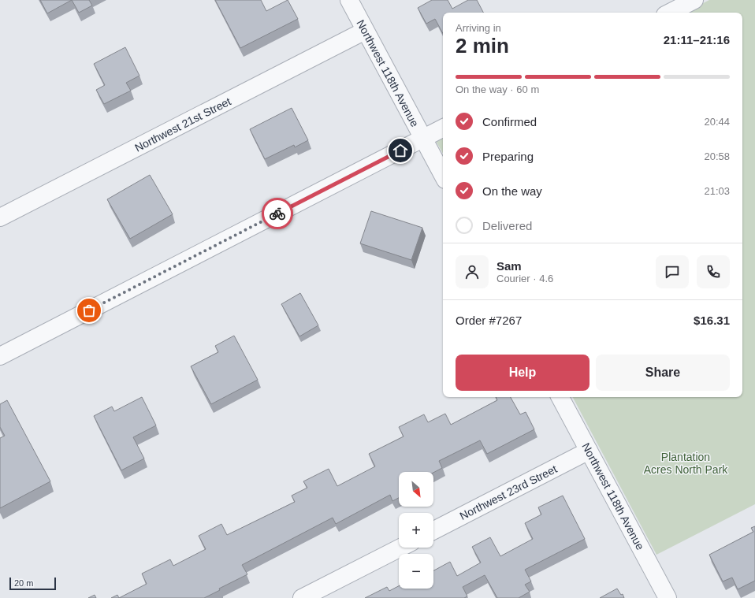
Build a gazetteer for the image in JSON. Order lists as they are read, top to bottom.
{
  "streets": {
    "street": ["Northwest 118th Avenue", "Northwest 21st Street", "Northwest 23rd Street"]
  },
  "crossings": [
    ["Northwest 118th Avenue", "Northwest 21st Street"],
    ["Northwest 118th Avenue", "Northwest 23rd Street"]
  ],
  "parks": ["Plantation Acres North Park"],
  "scale_bar": "20 m",
  "north": "bottom right",
  "page": {
    "heading": ["2 min", "Arriving in", "21:11–21:16"],
    "panel": [
      "Sam",
      "Courier · 4.6",
      "Order #7267",
      "$16.31"
    ],
    "bar": "On the way · 60 m",
    "list": [
      ["Confirmed", "20:44"],
      ["Preparing", "20:58"],
      ["On the way", "21:03"],
      "Delivered"
    ],
    "buttons": ["Help", "Share"],
    "map_buttons": ["+", "−"],
    "scale": "20 m"
  }
}
